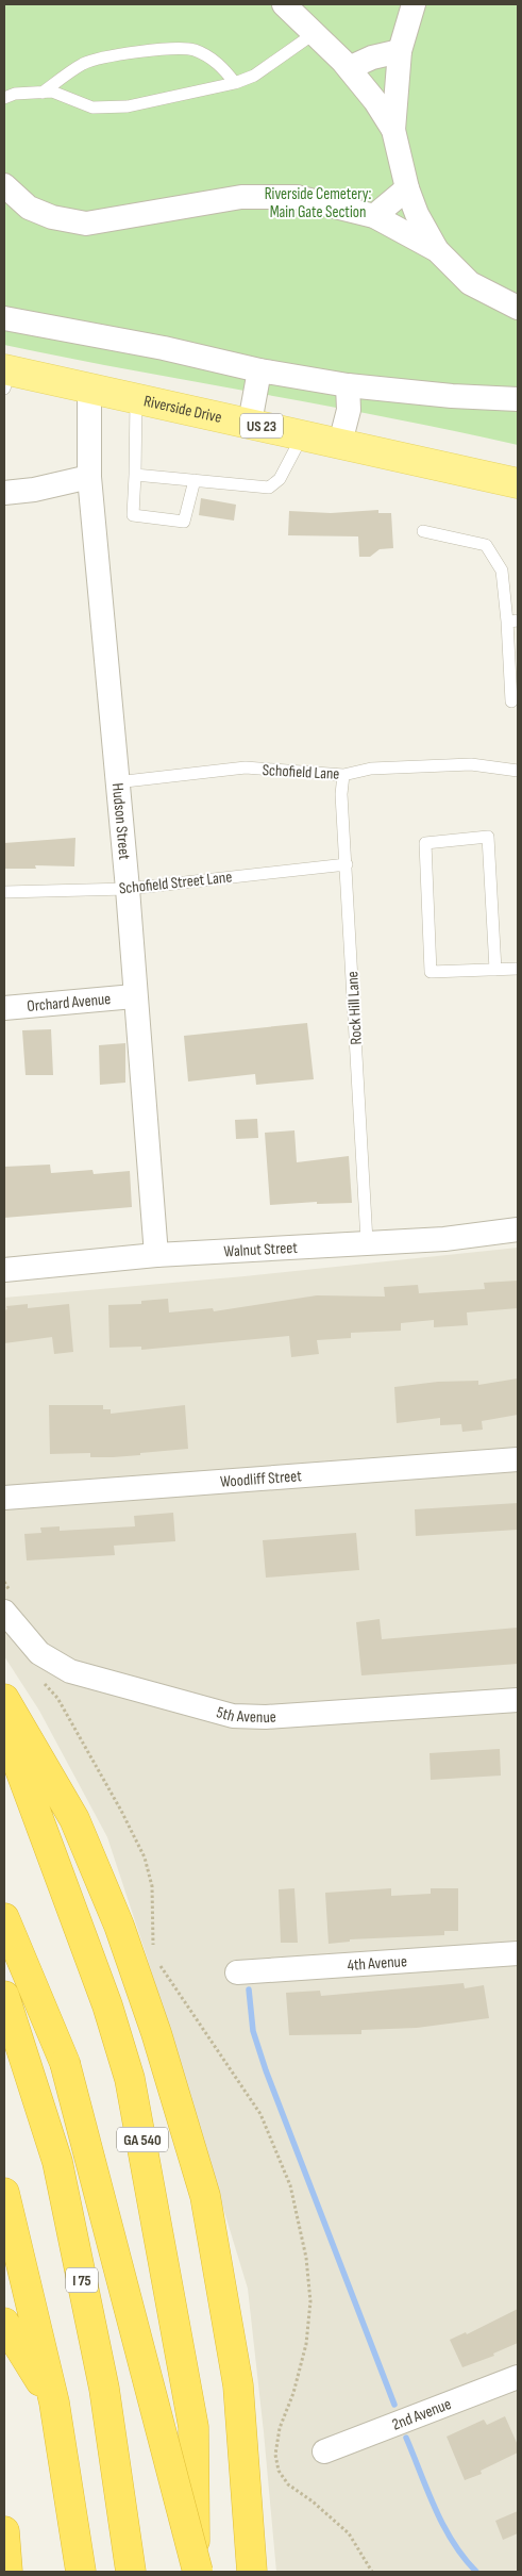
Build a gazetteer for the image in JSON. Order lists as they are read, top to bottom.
{
  "streets": {
    "highway": ["GA 540", "I 75"],
    "main road": ["Riverside Drive", "US 23"],
    "street": [
      "Hudson Street",
      "Orchard Avenue",
      "Walnut Street",
      "Woodliff Street",
      "5th Avenue",
      "4th Avenue",
      "2nd Avenue"
    ],
    "lane": ["Schofield Lane", "Schofield Street Lane", "Rock Hill Lane"]
  },
  "crossings": [
    ["Riverside Drive", "Hudson Street"],
    ["Schofield Lane", "Hudson Street"],
    ["Schofield Lane", "Rock Hill Lane"],
    ["Hudson Street", "Schofield Street Lane"],
    ["Hudson Street", "Orchard Avenue"],
    ["Hudson Street", "Walnut Street"],
    ["Schofield Street Lane", "Rock Hill Lane"],
    ["Rock Hill Lane", "Walnut Street"]
  ],
  "parks": ["Riverside Cemetery: Main Gate Section"]
}
